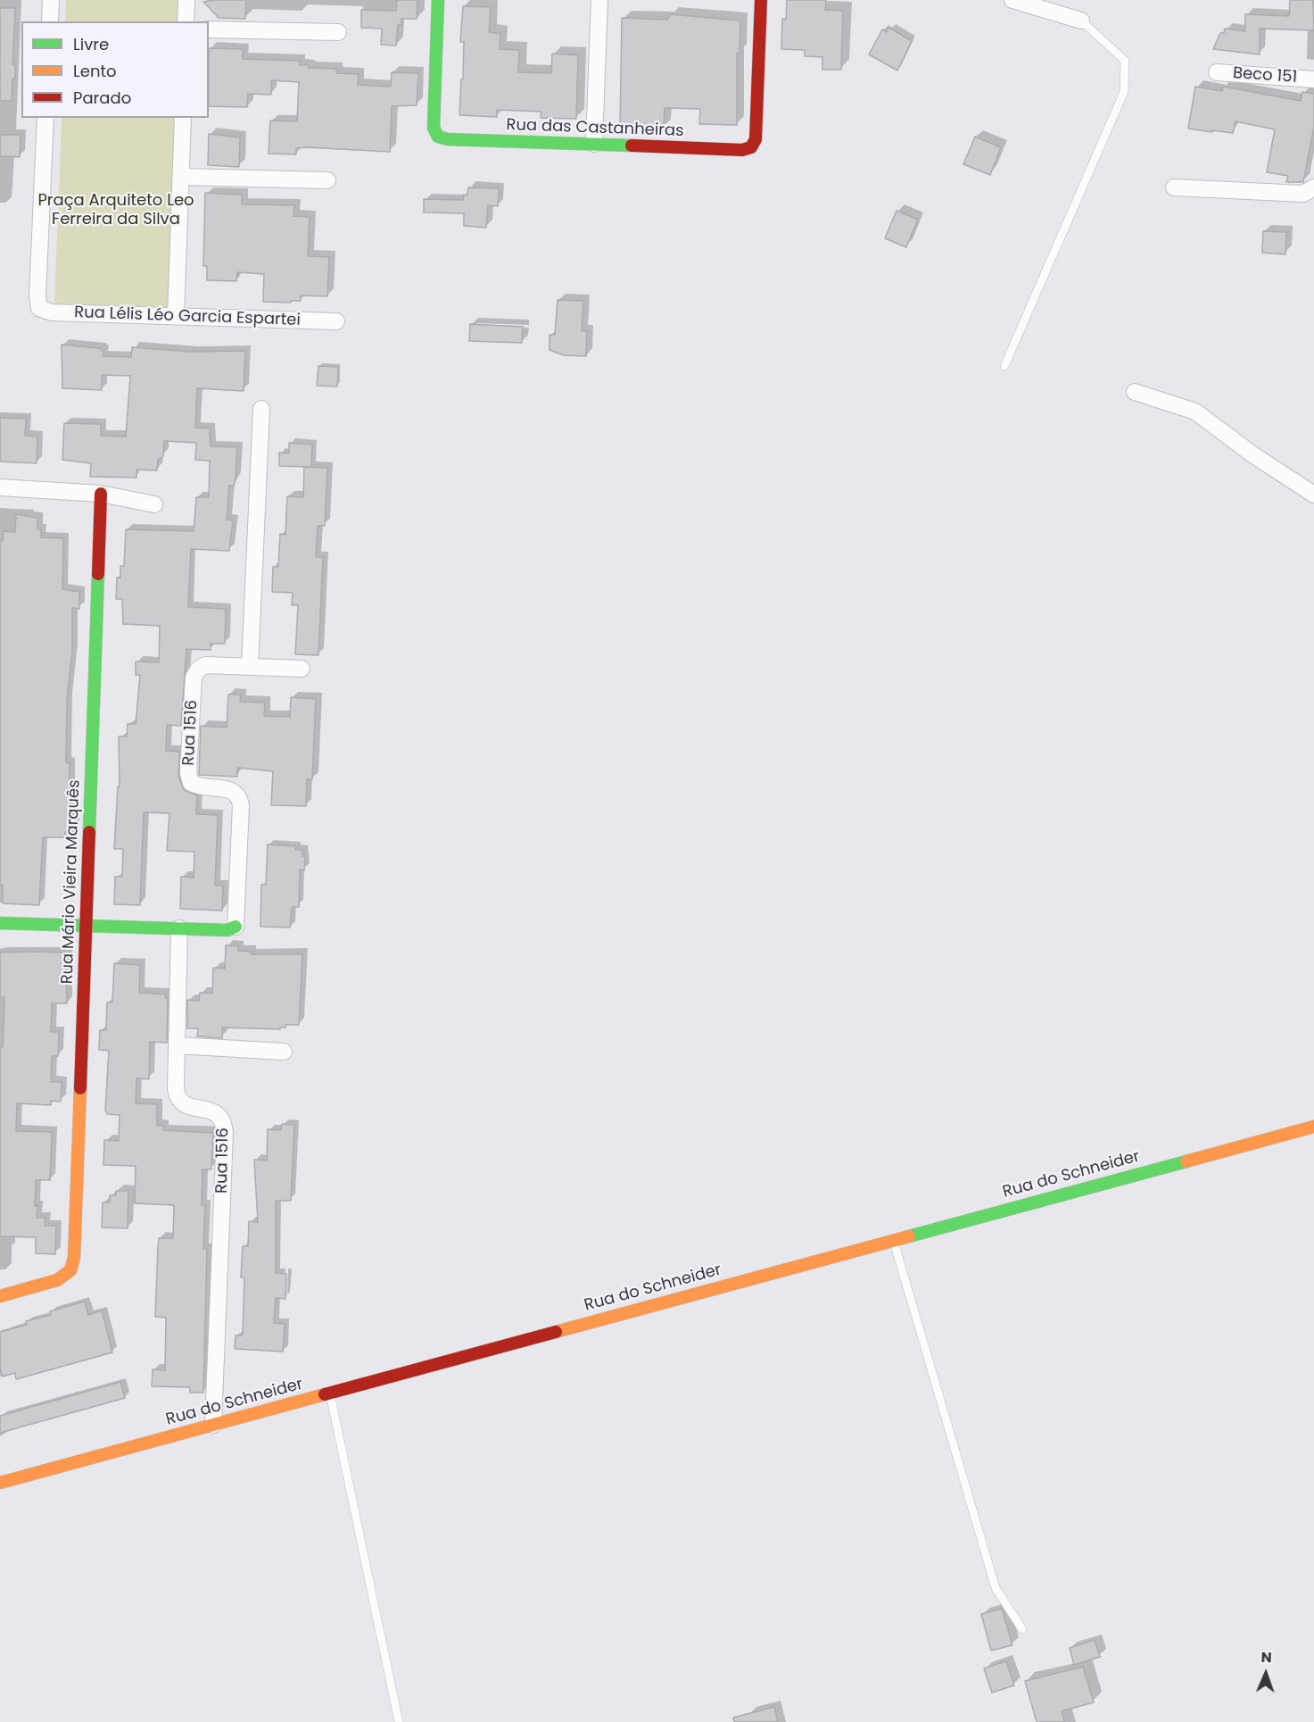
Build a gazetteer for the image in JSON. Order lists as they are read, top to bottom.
{
  "streets": {
    "street": [
      "Beco 151",
      "Rua das Castanheiras",
      "Rua Lélis Léo Garcia Espartei",
      "Rua 1516",
      "Rua Mário Vieira Marquês",
      "Rua do Schneider"
    ]
  },
  "crossings": [
    ["Rua 1516", "Rua do Schneider"]
  ],
  "parks": ["Praça Arquiteto Leo Ferreira da Silva"],
  "legend": ["Livre", "Lento", "Parado"],
  "north": "top"
}
